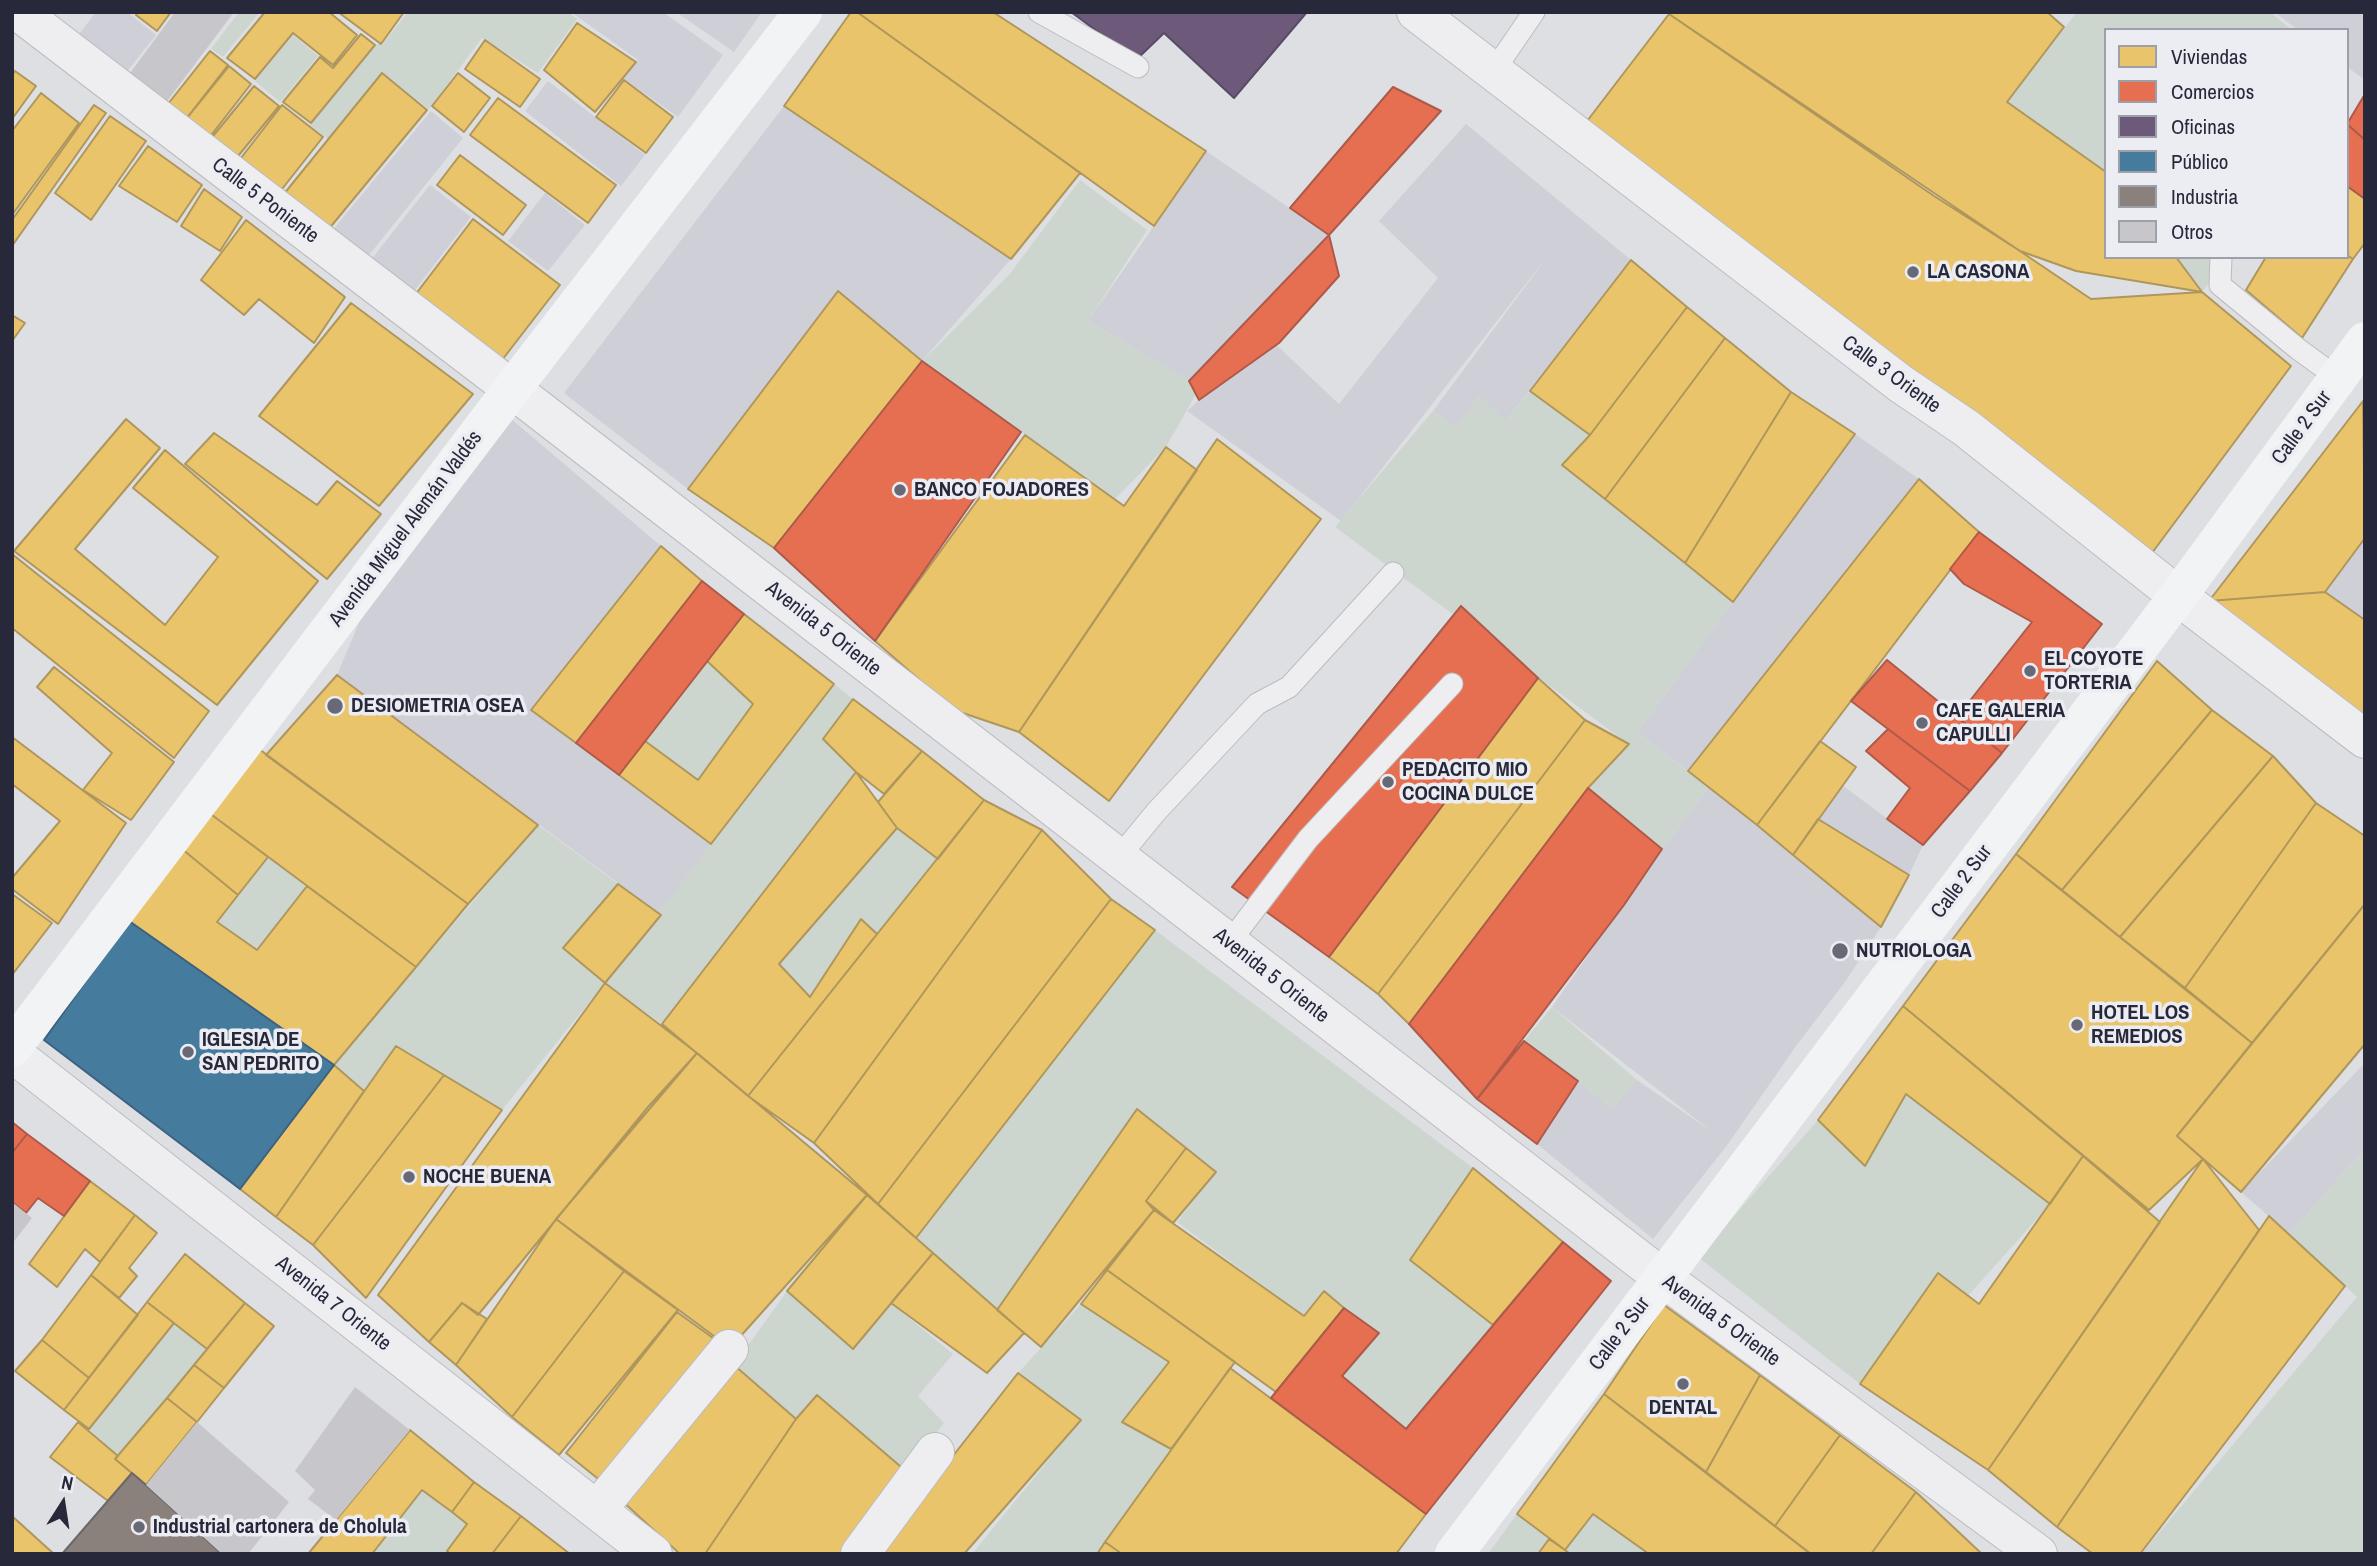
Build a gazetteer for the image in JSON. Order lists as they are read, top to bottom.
{
  "streets": {
    "main road": ["Calle 2 Sur", "Avenida Miguel Alemán Valdés"],
    "street": [
      "Calle 5 Poniente",
      "Calle 3 Oriente",
      "Avenida 5 Oriente",
      "Avenida 7 Oriente"
    ]
  },
  "crossings": [
    ["Calle 5 Poniente", "Avenida Miguel Alemán Valdés"],
    ["Calle 5 Poniente", "Avenida 5 Oriente"],
    ["Calle 3 Oriente", "Calle 2 Sur"],
    ["Calle 2 Sur", "Avenida 5 Oriente"],
    ["Avenida Miguel Alemán Valdés", "Avenida 5 Oriente"],
    ["Avenida Miguel Alemán Valdés", "Avenida 7 Oriente"]
  ],
  "places": [
    "LA CASONA",
    "BANCO FOJADORES",
    "EL COYOTE TORTERIA",
    "DESIOMETRIA OSEA",
    "CAFE GALERIA CAPULLI",
    "PEDACITO MIO COCINA DULCE",
    "NUTRIOLOGA",
    "HOTEL LOS REMEDIOS",
    "IGLESIA DE SAN PEDRITO",
    "NOCHE BUENA",
    "DENTAL",
    "Industrial cartonera de Cholula"
  ],
  "legend": [
    "Viviendas",
    "Comercios",
    "Oficinas",
    "Público",
    "Industria",
    "Otros"
  ],
  "north": "top"
}
